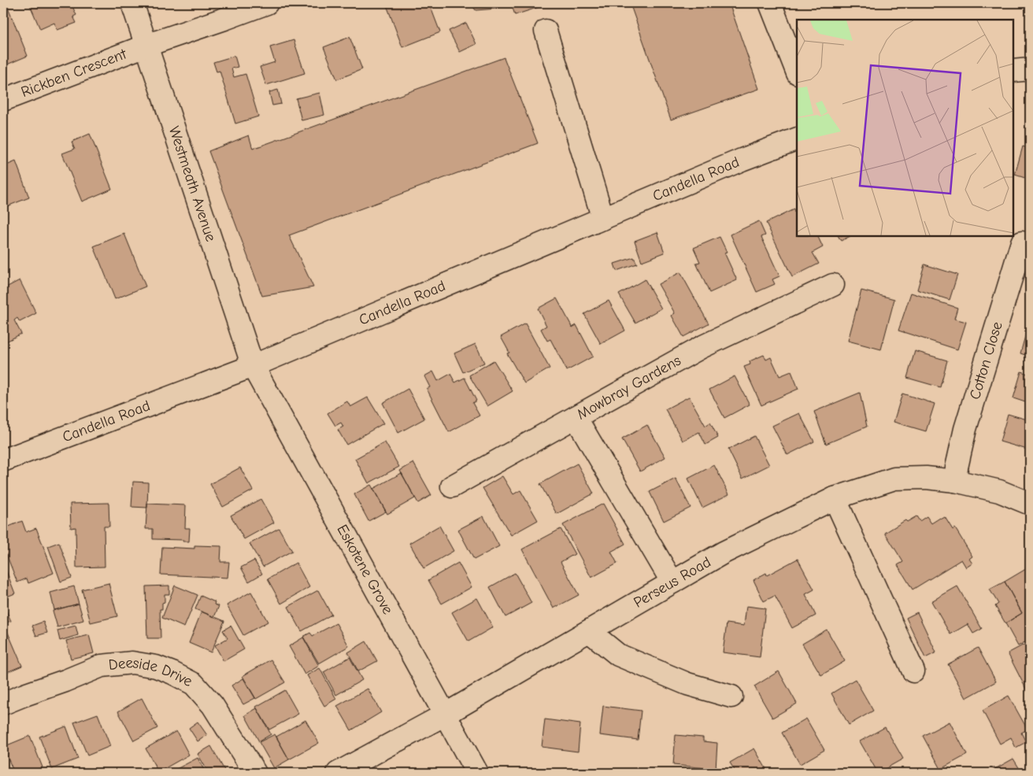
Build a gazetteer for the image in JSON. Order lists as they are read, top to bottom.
{
  "streets": {
    "street": [
      "Rickben Crescent",
      "Candella Road",
      "Westmeath Avenue",
      "Cotton Close",
      "Mowbray Gardens",
      "Eskotene Grove",
      "Perseus Road",
      "Deeside Drive"
    ]
  },
  "crossings": [
    ["Rickben Crescent", "Westmeath Avenue"],
    ["Candella Road", "Westmeath Avenue"],
    ["Candella Road", "Eskotene Grove"],
    ["Westmeath Avenue", "Eskotene Grove"],
    ["Cotton Close", "Perseus Road"],
    ["Mowbray Gardens", "Perseus Road"],
    ["Eskotene Grove", "Perseus Road"]
  ]
}
